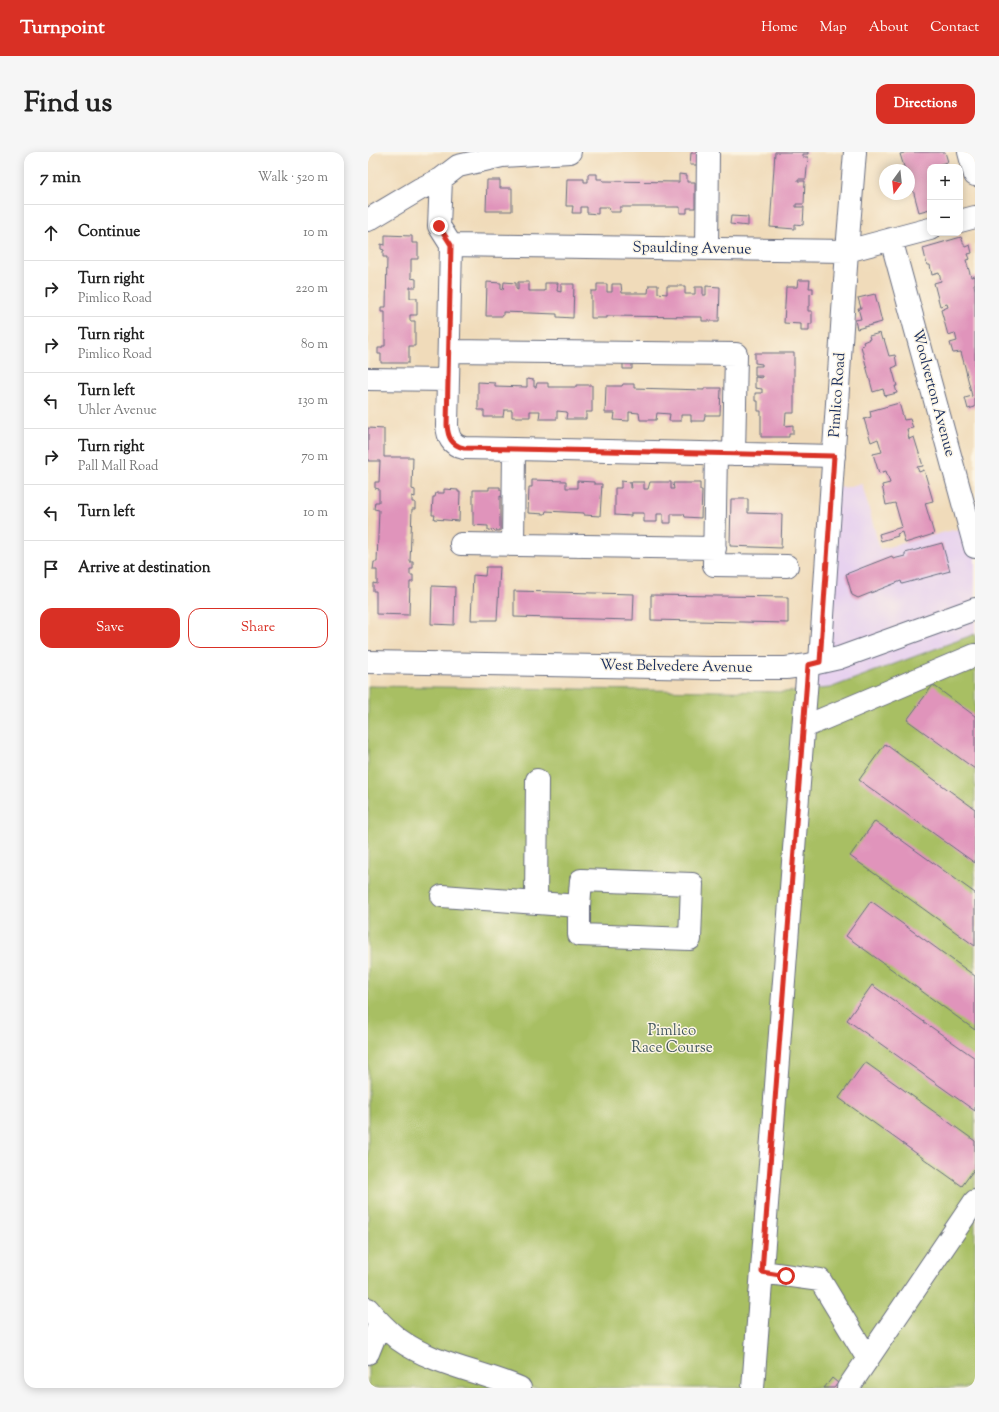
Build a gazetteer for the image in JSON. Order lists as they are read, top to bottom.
{
  "streets": {
    "street": [
      "Spaulding Avenue",
      "Woolverton Avenue",
      "Pimlico Road",
      "West Belvedere Avenue"
    ]
  },
  "crossings": [
    ["Spaulding Avenue", "Woolverton Avenue"],
    ["Spaulding Avenue", "Pimlico Road"],
    ["Pimlico Road", "West Belvedere Avenue"]
  ],
  "parks": ["Pimlico Race Course"],
  "north": "bottom",
  "page": {
    "header": "Turnpoint",
    "nav": [
      "Home",
      "Map",
      "About",
      "Contact"
    ],
    "title": "Find us",
    "buttons": [
      "Directions",
      ["Save", "Share"]
    ],
    "heading": ["7 min", "Walk · 520 m"],
    "map_buttons": ["+", "−"],
    "list": [
      ["Continue", "10 m"],
      ["Turn right", "Pimlico Road", "220 m"],
      ["Turn right", "Pimlico Road", "80 m"],
      ["Turn left", "Uhler Avenue", "130 m"],
      ["Turn right", "Pall Mall Road", "70 m"],
      ["Turn left", "10 m"],
      "Arrive at destination"
    ]
  }
}
